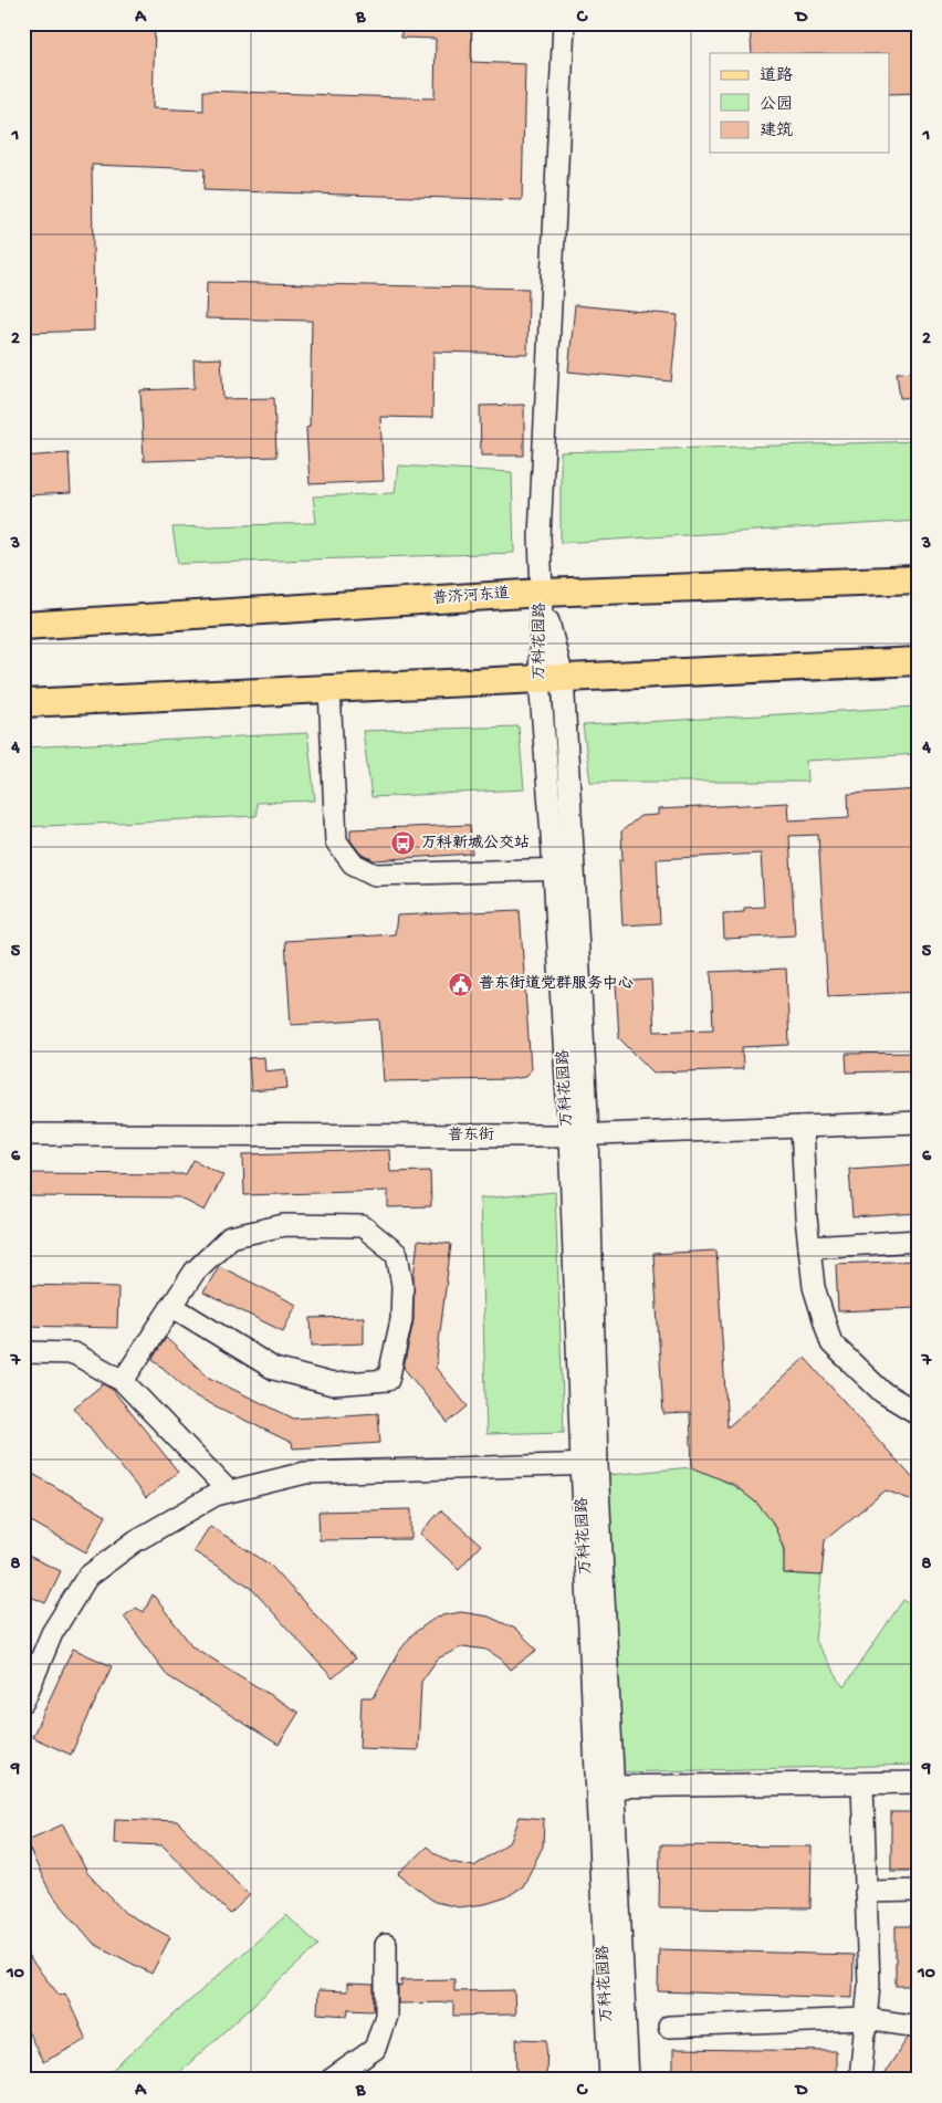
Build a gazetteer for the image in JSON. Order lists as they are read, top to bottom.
{
  "streets": {
    "main road": ["普济河东道"],
    "street": ["万科花园路", "普东街"]
  },
  "crossings": [
    ["普济河东道", "万科花园路"],
    ["万科花园路", "普东街"]
  ],
  "places": {
    "bus stop": ["万科新城公交站"],
    "public building": ["普东街道党群服务中心"]
  },
  "legend": ["道路", "公园", "建筑"],
  "grid": {
    "columns": [
      "A",
      "B",
      "C",
      "D"
    ],
    "rows": [
      "1",
      "2",
      "3",
      "4",
      "5",
      "6",
      "7",
      "8",
      "9",
      "10"
    ]
  }
}
